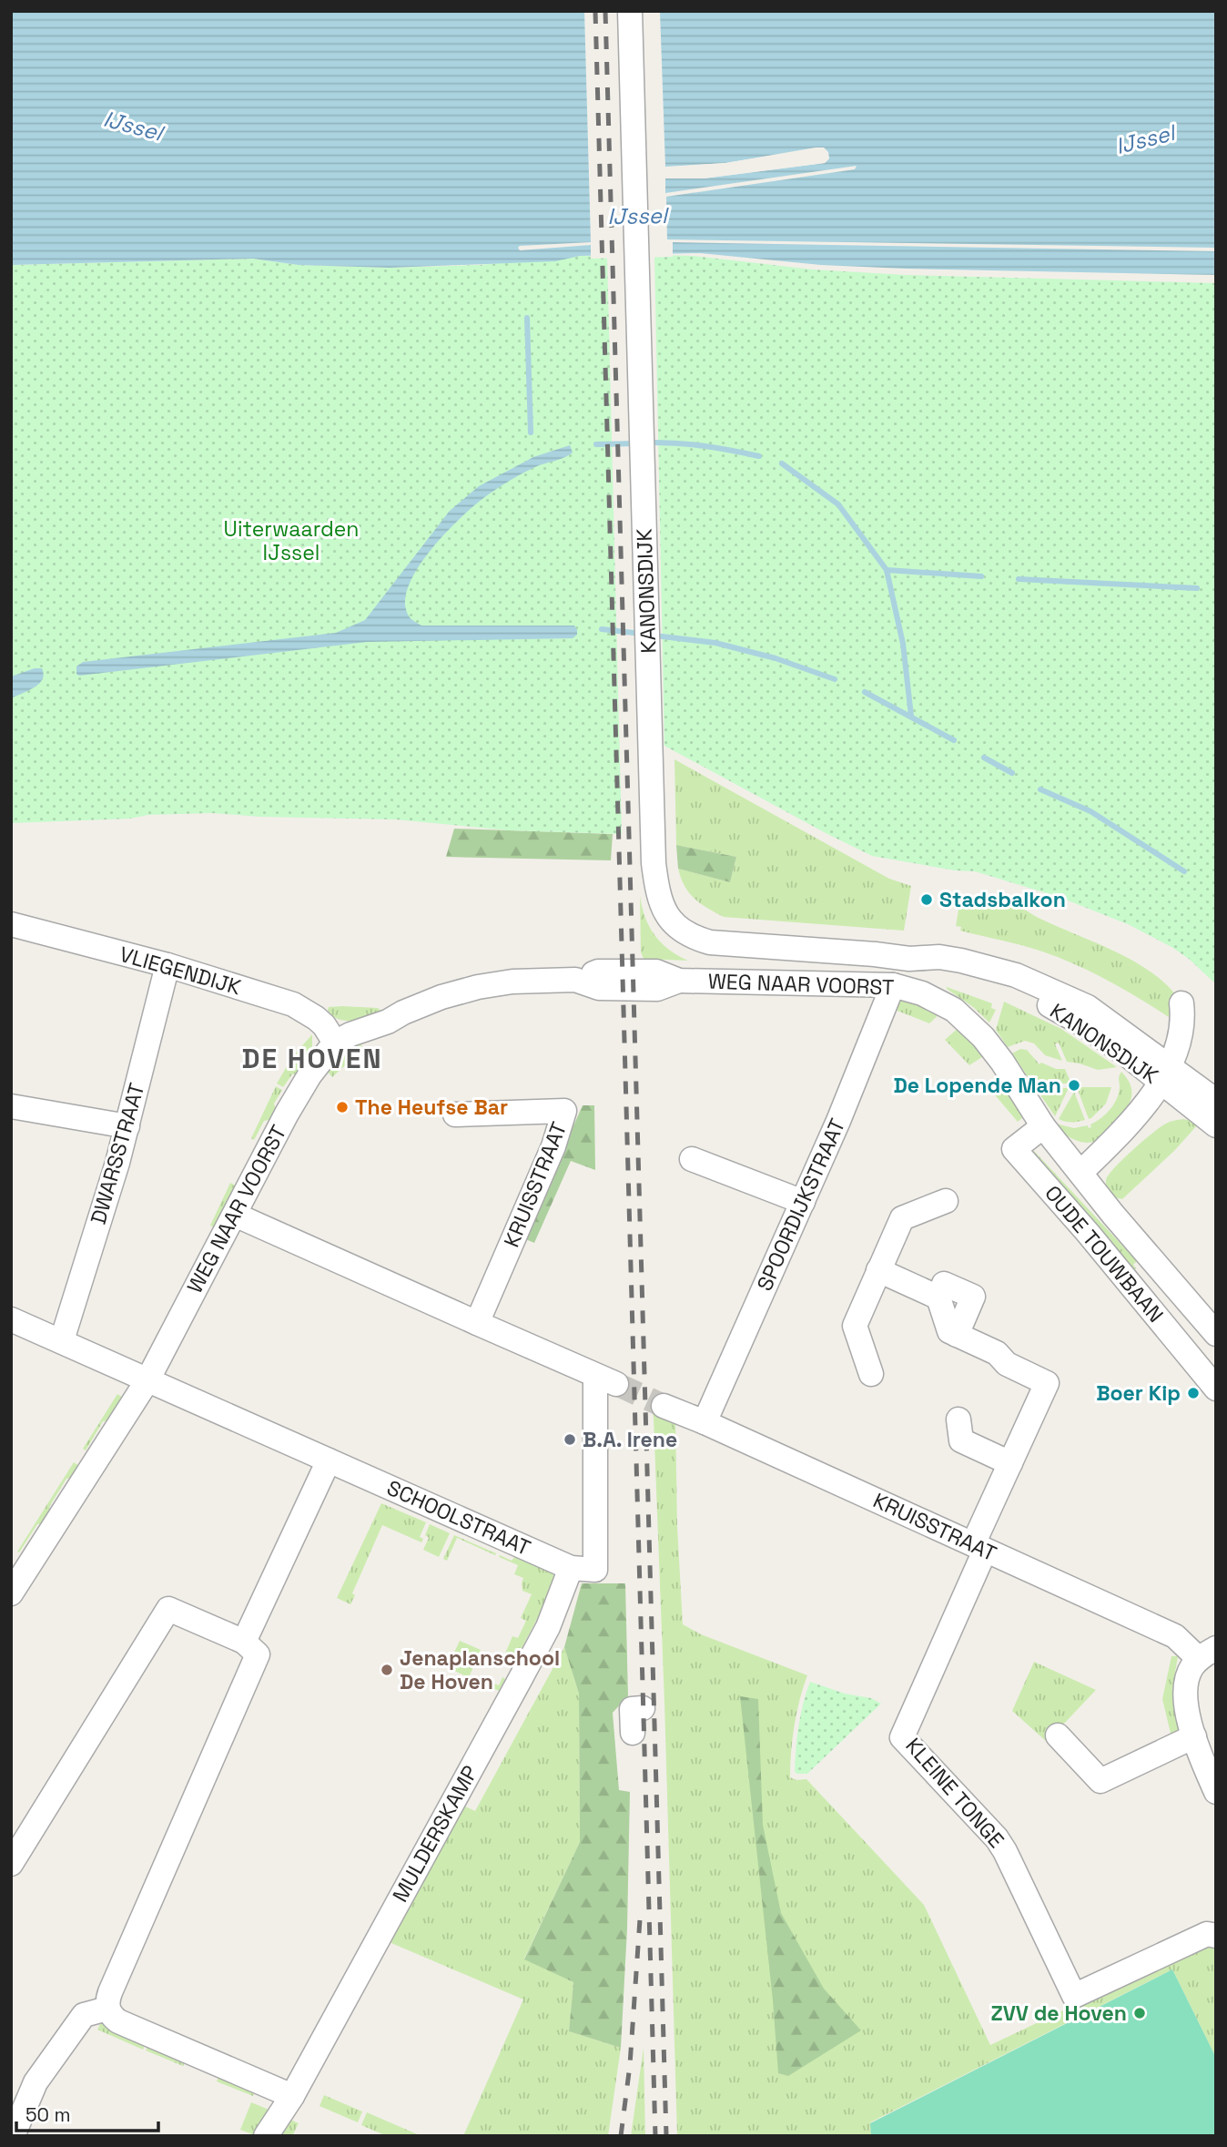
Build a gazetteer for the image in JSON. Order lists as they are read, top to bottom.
{
  "streets": {
    "street": [
      "KANONSDIJK",
      "VLIEGENDIJK",
      "WEG NAAR VOORST",
      "DWARSSTRAAT",
      "KRUISSTRAAT",
      "SPOORDIJKSTRAAT",
      "OUDE TOUWBAAN",
      "SCHOOLSTRAAT",
      "KLEINE TONGE",
      "MULDERSKAMP"
    ]
  },
  "crossings": [
    ["VLIEGENDIJK", "WEG NAAR VOORST"],
    ["VLIEGENDIJK", "DWARSSTRAAT"],
    ["WEG NAAR VOORST", "SPOORDIJKSTRAAT"],
    ["WEG NAAR VOORST", "OUDE TOUWBAAN"],
    ["WEG NAAR VOORST", "SCHOOLSTRAAT"],
    ["DWARSSTRAAT", "SCHOOLSTRAAT"],
    ["KRUISSTRAAT", "SPOORDIJKSTRAAT"],
    ["KRUISSTRAAT", "KLEINE TONGE"],
    ["SCHOOLSTRAAT", "MULDERSKAMP"]
  ],
  "districts": ["DE HOVEN"],
  "water": ["IJssel"],
  "parks": ["Uiterwaarden IJssel"],
  "places": [
    "Stadsbalkon",
    "De Lopende Man",
    "The Heufse Bar",
    "Boer Kip",
    "B.A. Irene",
    "Jenaplanschool De Hoven",
    "ZVV de Hoven"
  ],
  "scale_bar": "50 m"
}
